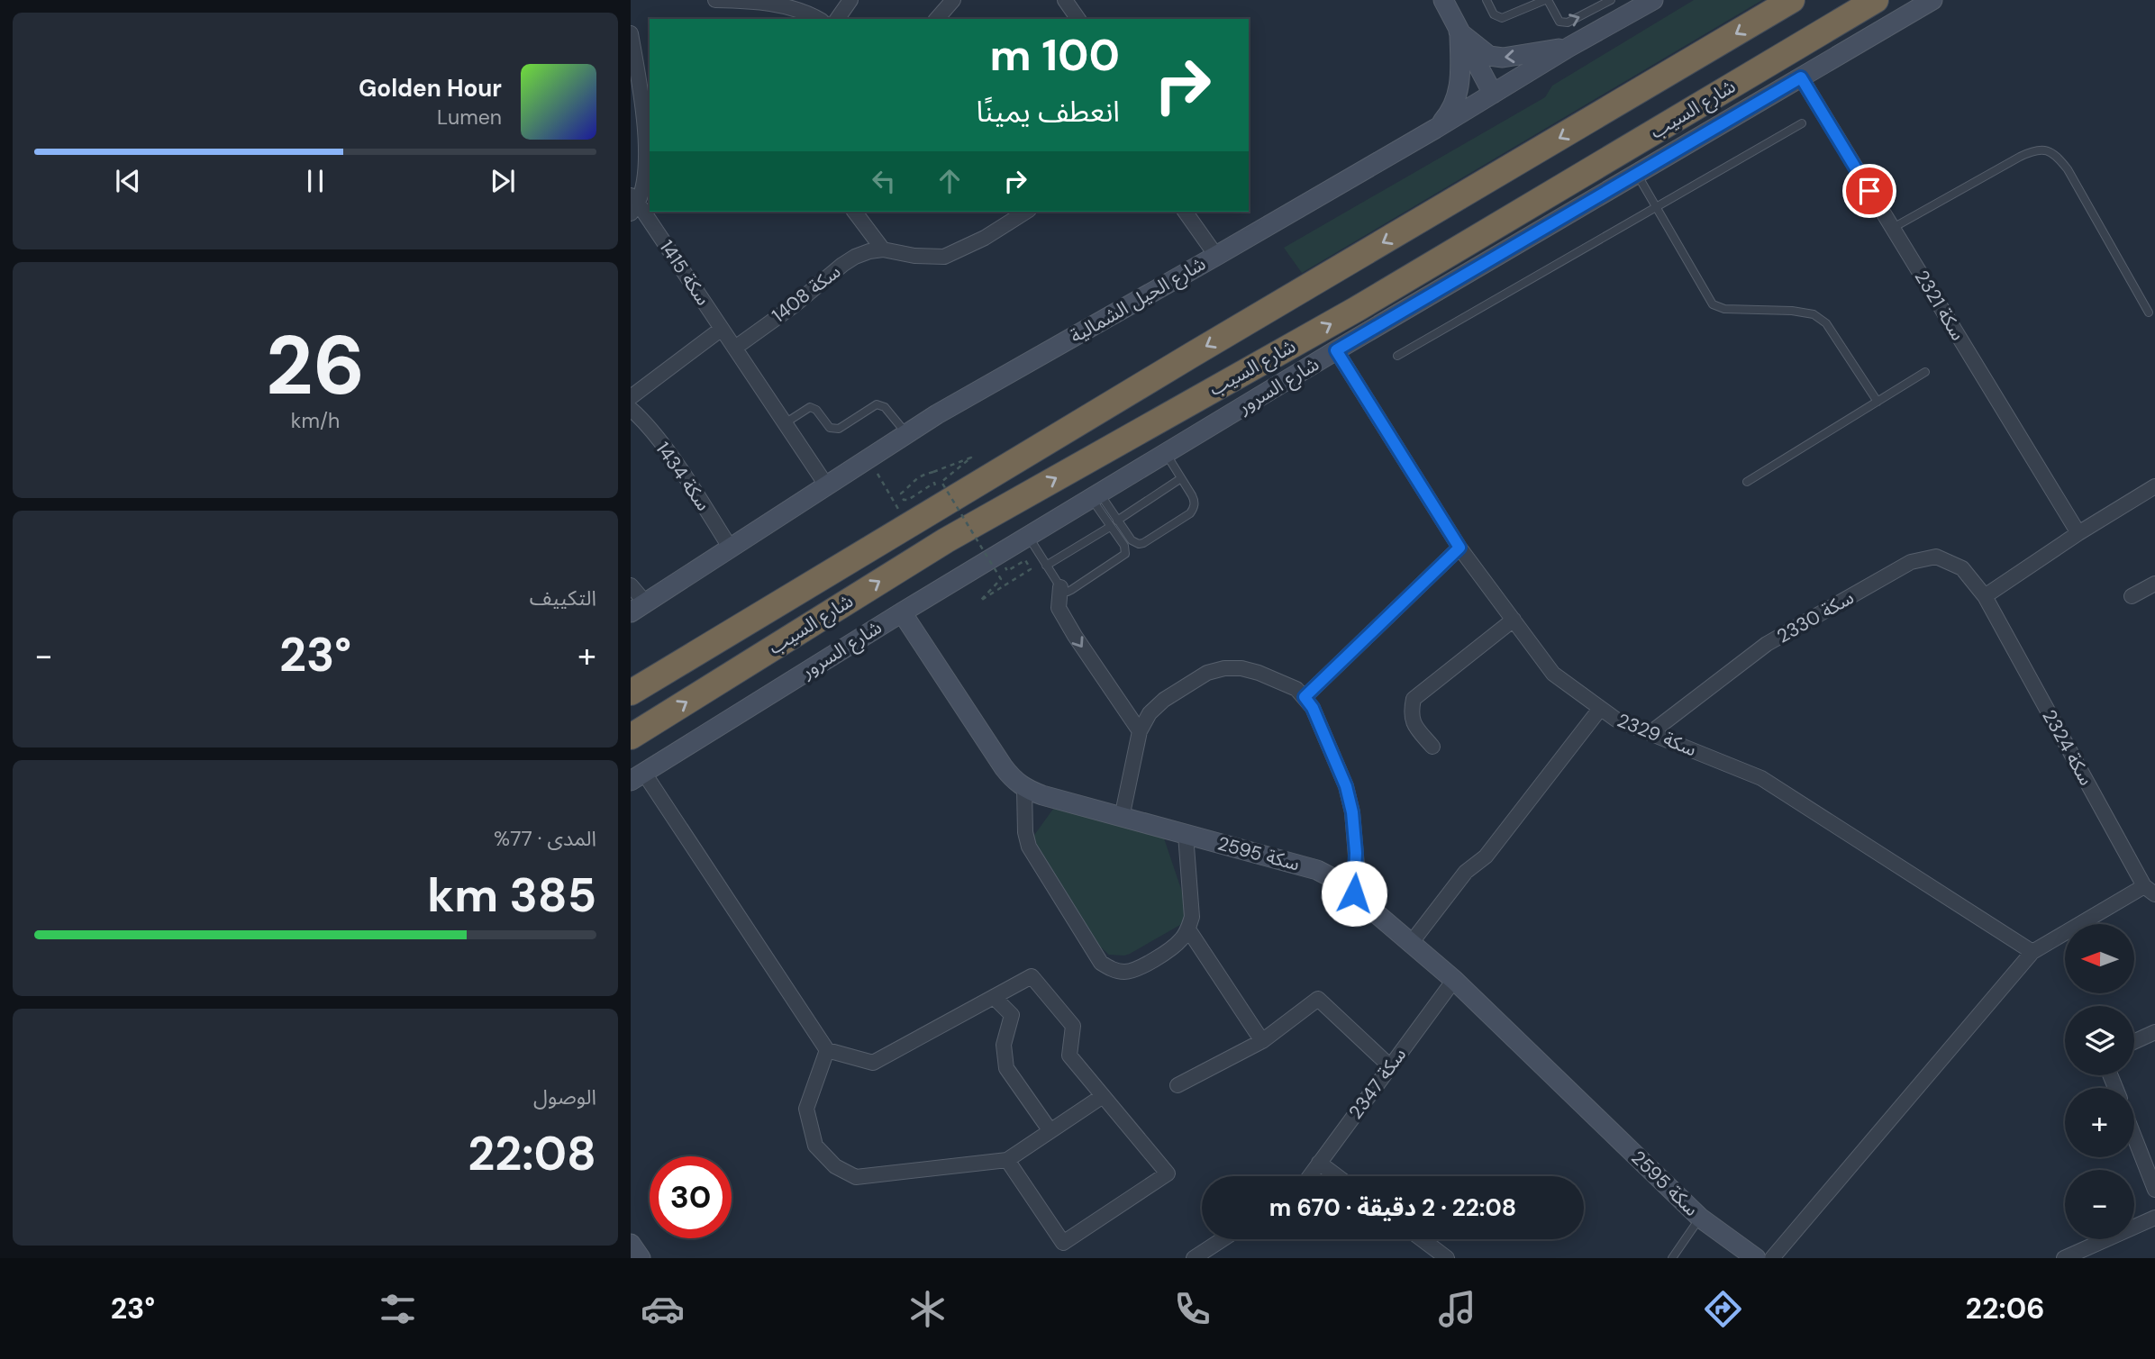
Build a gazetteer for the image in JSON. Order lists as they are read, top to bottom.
{
  "streets": {
    "highway": ["شارع السيب"],
    "street": [
      "سكة 1415",
      "سكة 1408",
      "شارع الحيل الشمالية",
      "سكة 2321",
      "شارع السرور",
      "سكة 1434",
      "سكة 2330",
      "سكة 2329",
      "سكة 2324",
      "سكة 2595",
      "سكة 2347"
    ]
  },
  "crossings": [
    ["سكة 1415", "سكة 1408"],
    ["سكة 1415", "شارع الحيل الشمالية"],
    ["شارع الحيل الشمالية", "سكة 1434"],
    ["سكة 2321", "شارع السرور"],
    ["شارع السرور", "سكة 2329"],
    ["سكة 2330", "سكة 2329"],
    ["سكة 2330", "سكة 2324"],
    ["سكة 2595", "سكة 2347"]
  ],
  "north": "left",
  "page": {
    "turn": ["100 m", "انعطف يمينًا"],
    "song": ["Golden Hour", "Lumen"],
    "tile": [
      ["26", "km/h"],
      "التكييف",
      ["المدى · 77%", "385 km"],
      ["الوصول", "22:08"]
    ],
    "heat": ["−", "23°", "+"],
    "map_buttons": ["+", "−"],
    "limit": "30",
    "trip": "22:08 · 2 دقيقة · 670 m",
    "tabs": ["22:06", "23°"]
  }
}
